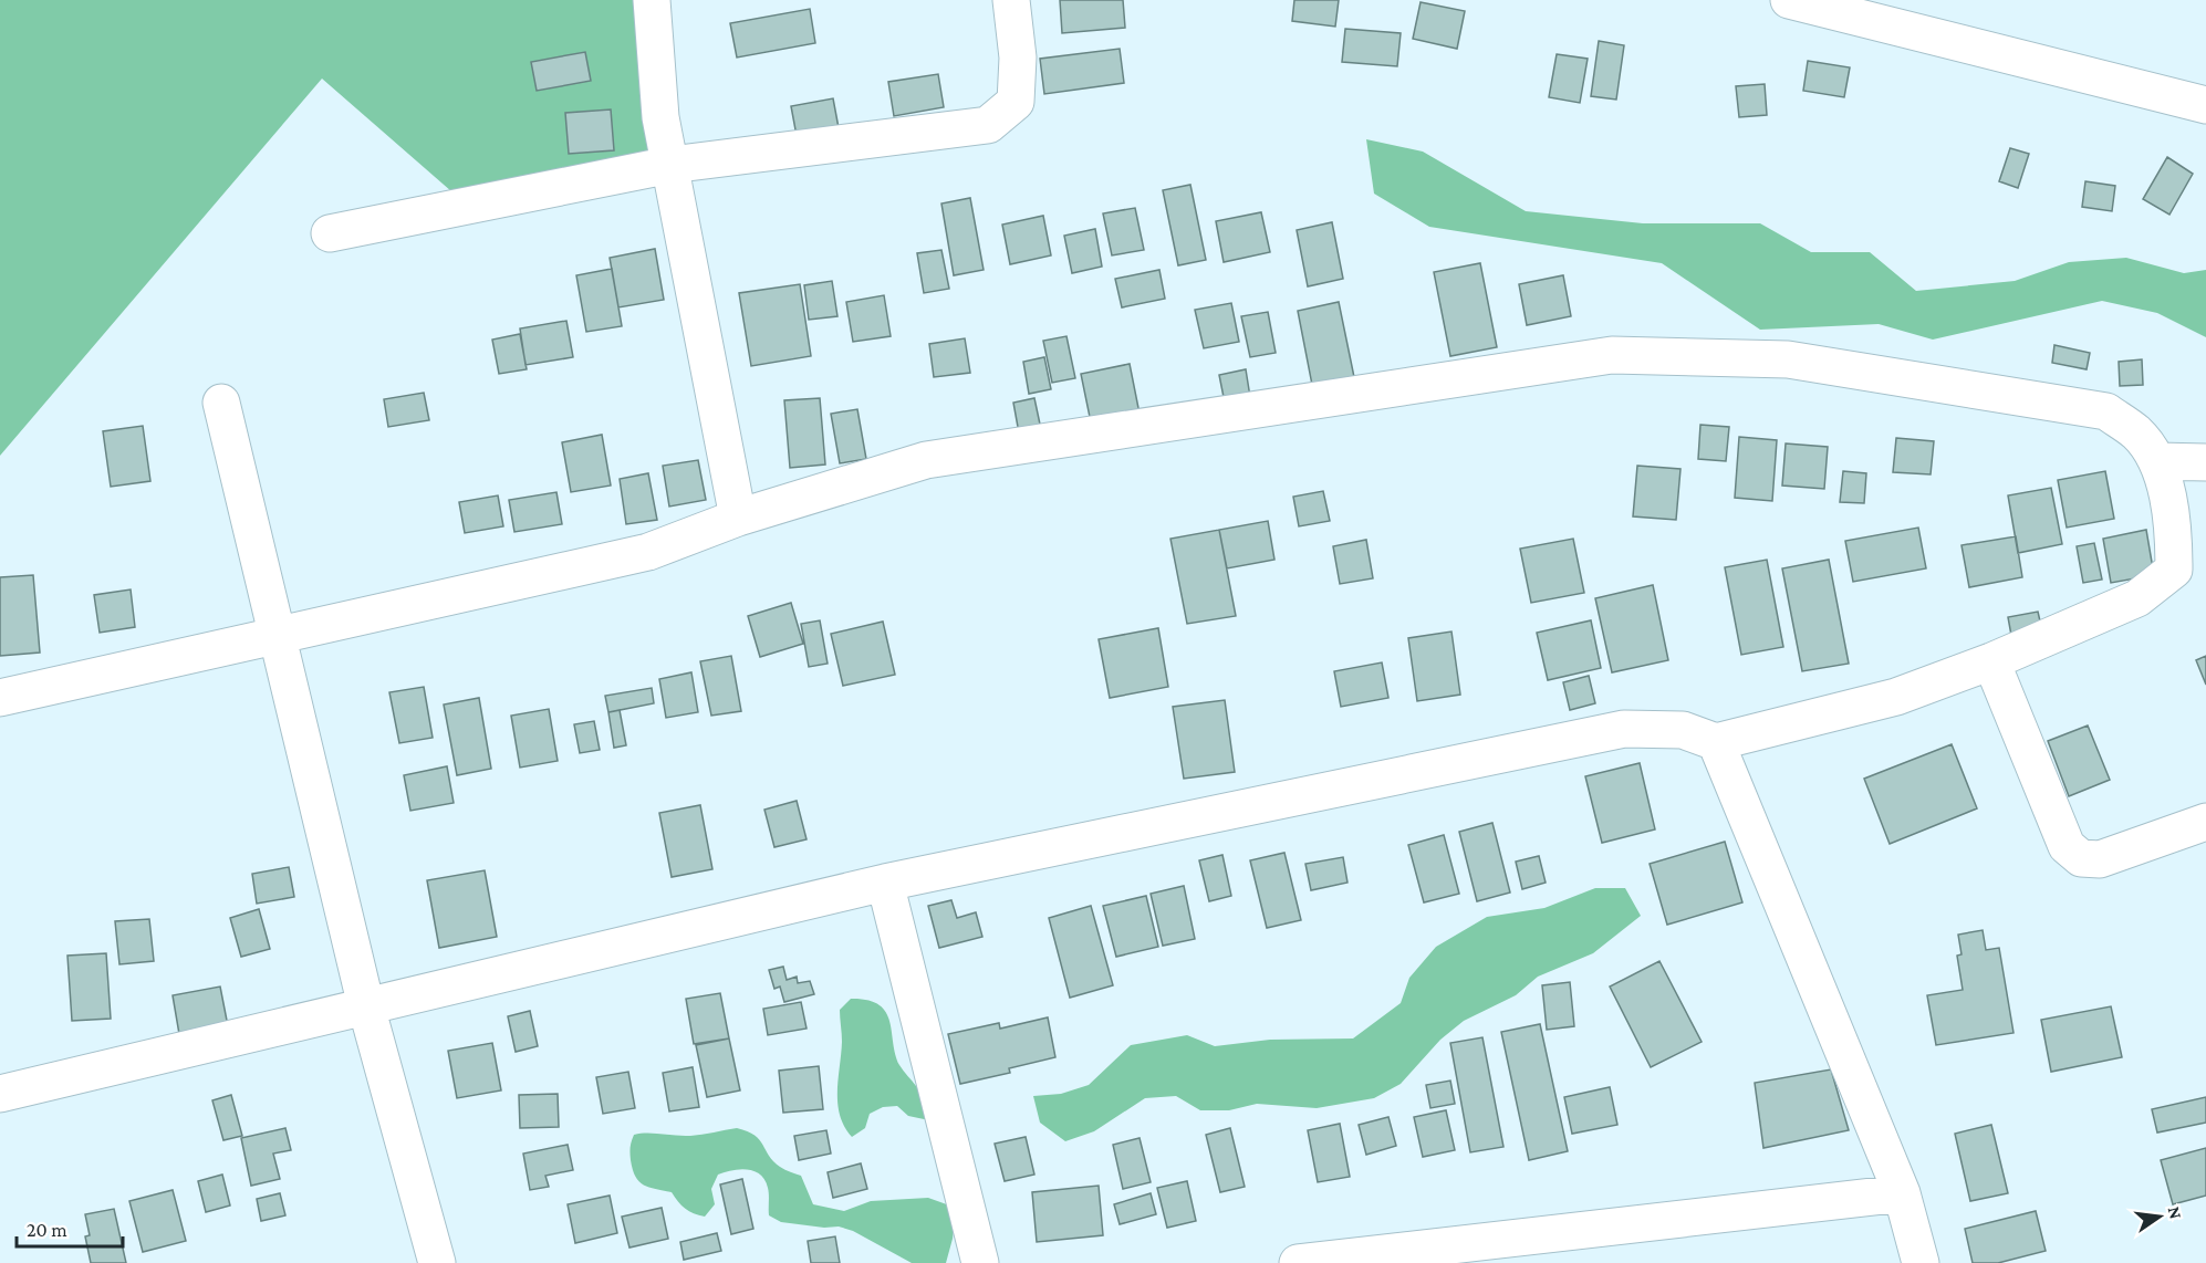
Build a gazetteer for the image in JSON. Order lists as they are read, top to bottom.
{
  "scale_bar": "20 m",
  "north": "right"
}
